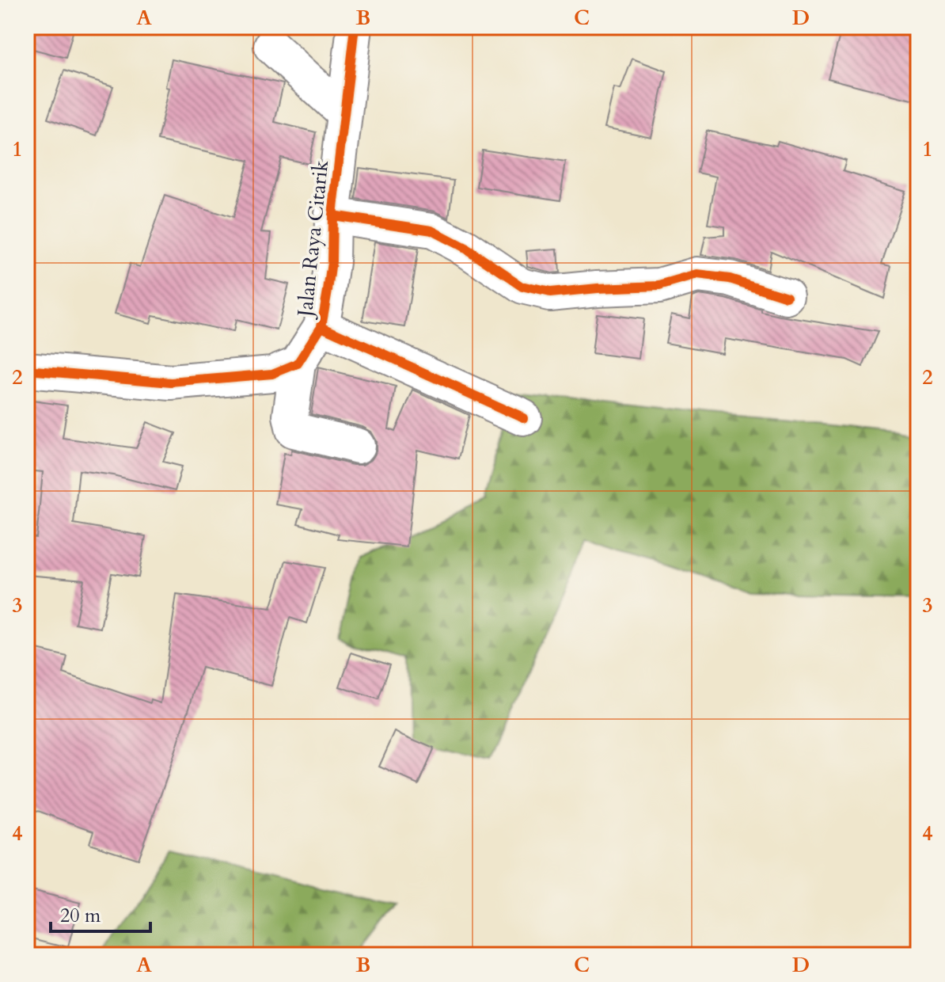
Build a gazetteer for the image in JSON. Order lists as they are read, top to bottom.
{
  "streets": {
    "street": ["Jalan Raya Citarik"]
  },
  "scale_bar": "20 m",
  "grid": {
    "columns": [
      "A",
      "B",
      "C",
      "D"
    ],
    "rows": [
      "1",
      "2",
      "3",
      "4"
    ]
  }
}
